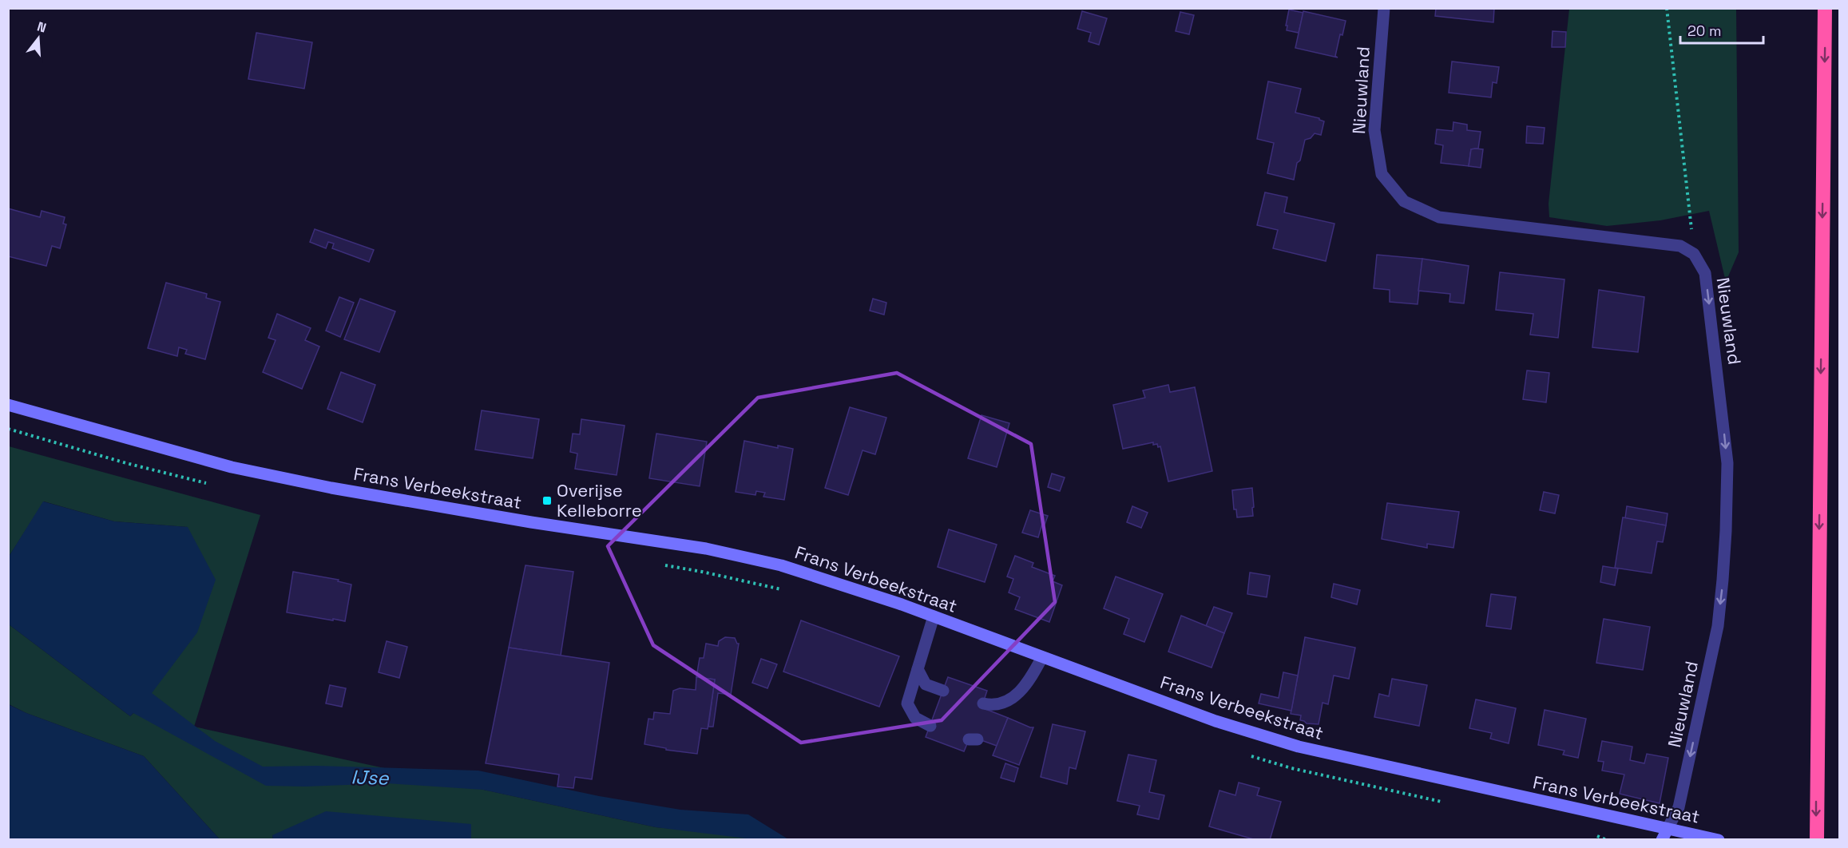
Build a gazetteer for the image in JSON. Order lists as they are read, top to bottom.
{
  "streets": {
    "main road": ["Frans Verbeekstraat"],
    "street": ["Nieuwland"]
  },
  "crossings": [
    ["Nieuwland", "Frans Verbeekstraat"]
  ],
  "one_way": ["Nieuwland"],
  "water": ["IJse"],
  "places": {
    "transit": ["Overijse Kelleborre"]
  },
  "scale_bar": "20 m",
  "north": "top"
}
